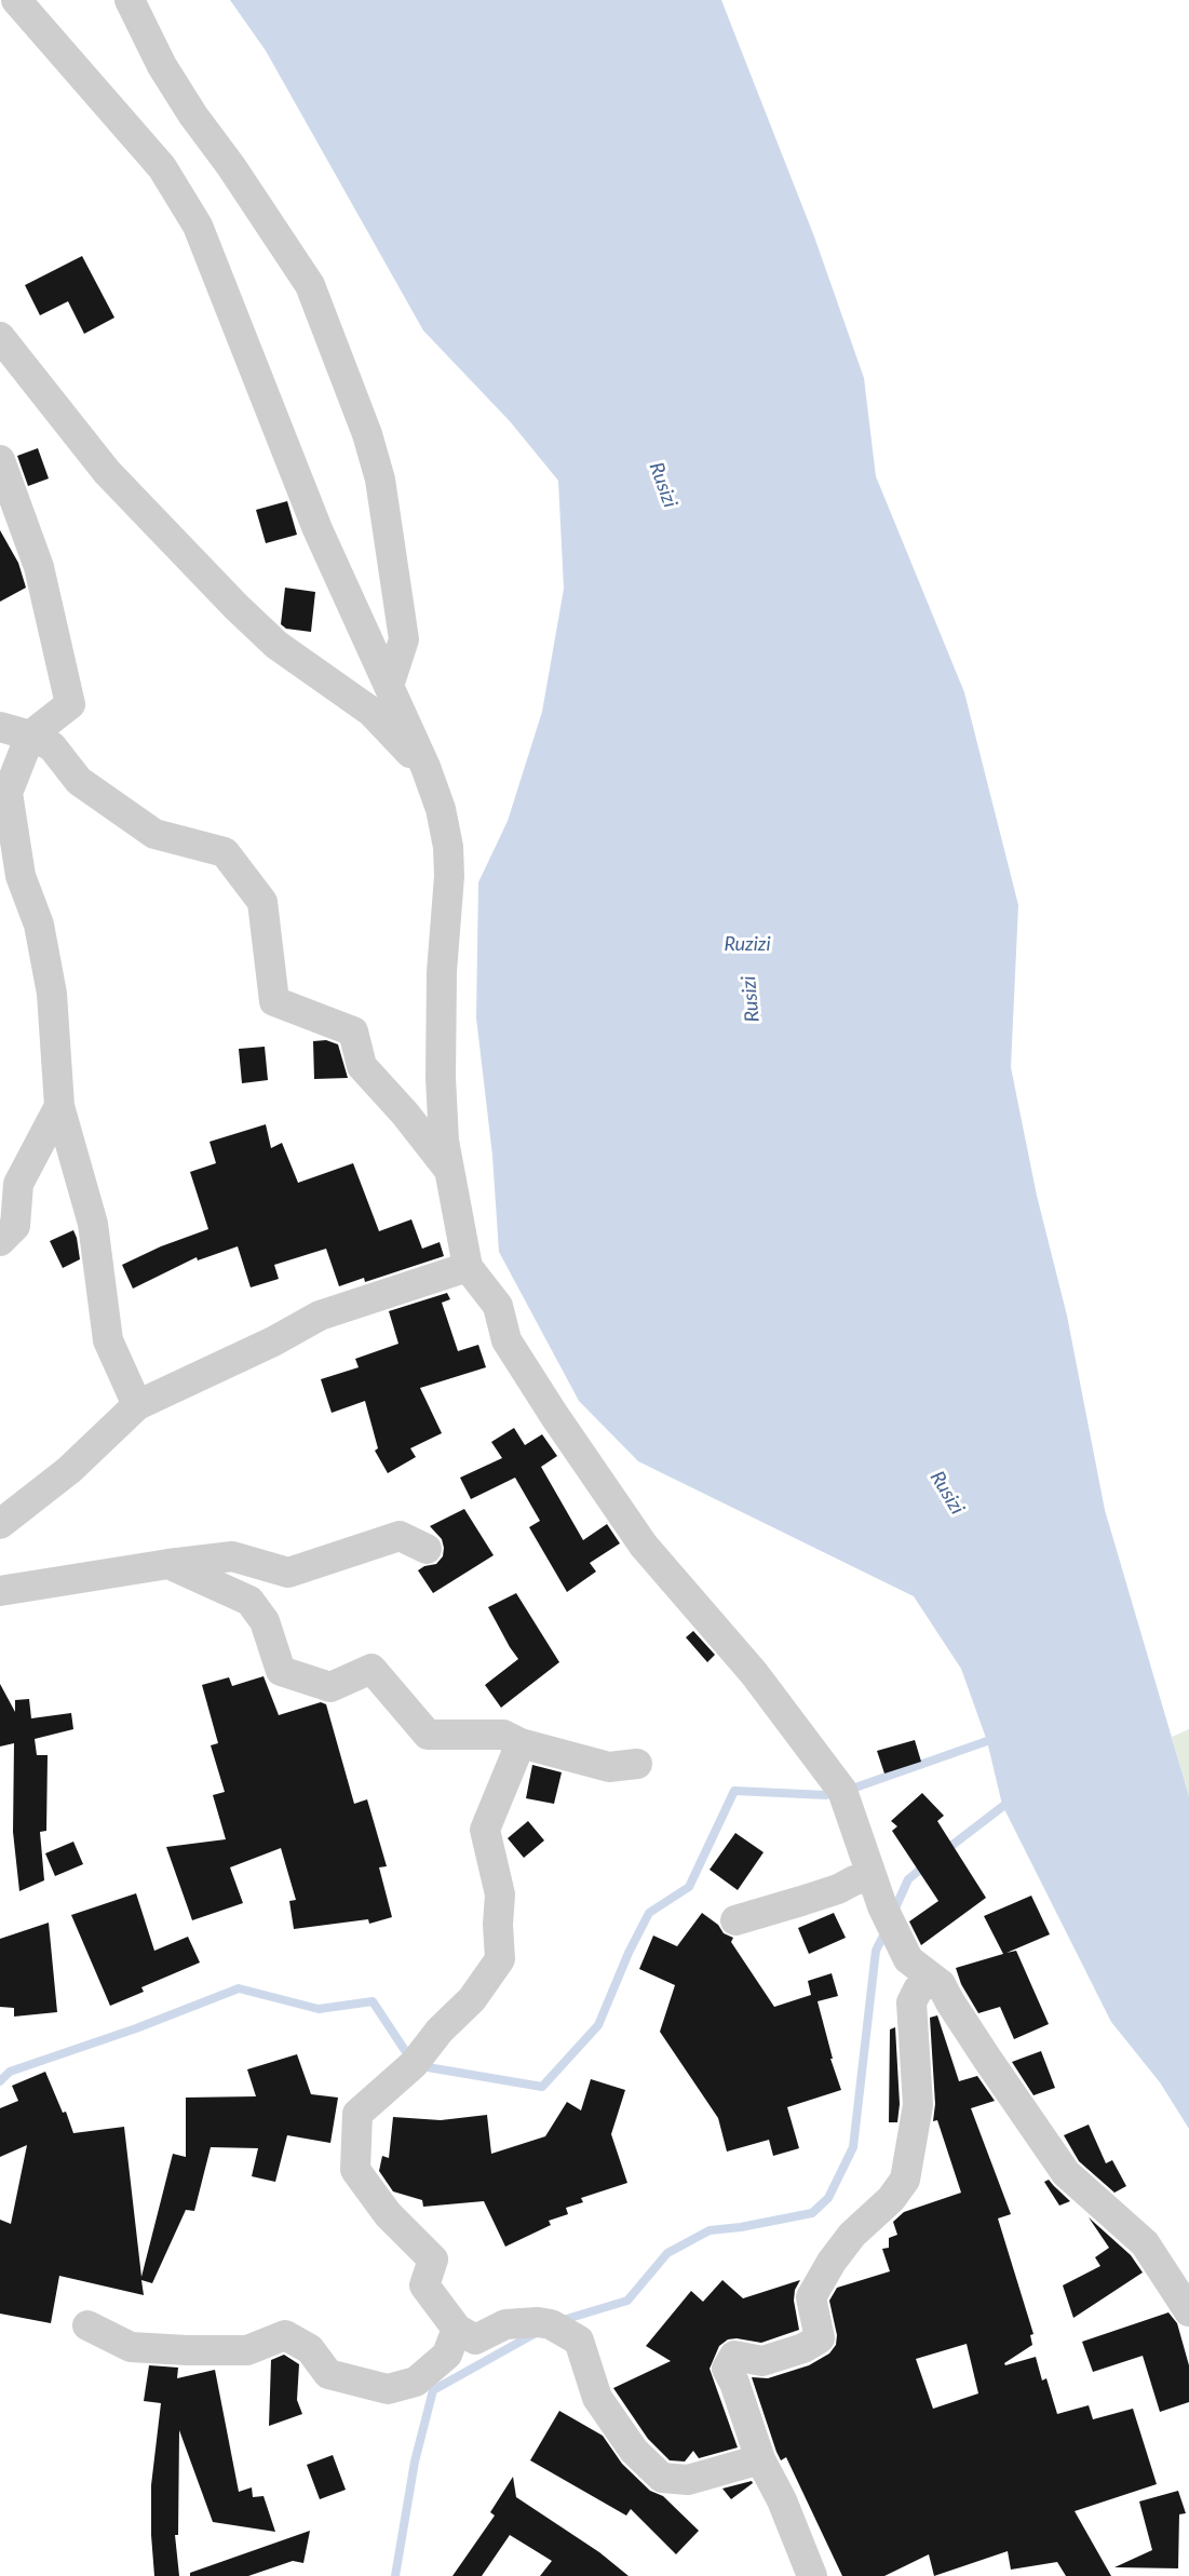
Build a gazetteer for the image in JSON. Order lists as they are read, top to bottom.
{
  "water": ["Rusizi", "Ruzizi"]
}
